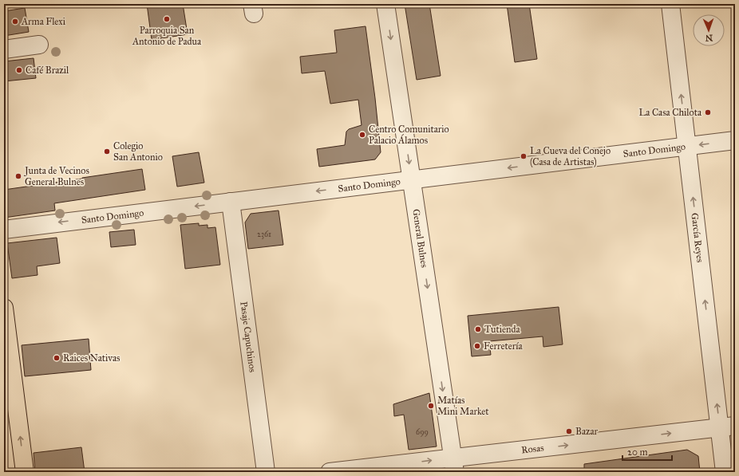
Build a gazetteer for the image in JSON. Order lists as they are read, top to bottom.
{
  "streets": {
    "street": [
      "Santo Domingo",
      "García Reyes",
      "General Bulnes",
      "Pasaje Capuchinos",
      "Rosas"
    ]
  },
  "crossings": [
    ["Santo Domingo", "García Reyes"],
    ["Santo Domingo", "General Bulnes"],
    ["Santo Domingo", "Pasaje Capuchinos"],
    ["García Reyes", "Rosas"],
    ["General Bulnes", "Rosas"]
  ],
  "one_way": [
    "Santo Domingo",
    "García Reyes",
    "General Bulnes",
    "Rosas"
  ],
  "places": [
    "Parroquia San Antonio de Padua",
    "Arma Flexi",
    "Café Brazil",
    "La Casa Chilota",
    "Centro Comunitario Palacio Álamos",
    "Colegio San Antonio",
    "La Cueva del Conejo (Casa de Artistas)",
    "Junta de Vecinos General Bulnes",
    "Tutienda",
    "Ferretería",
    "Raices Nativas",
    "Matías Mini Market",
    "Bazar"
  ],
  "house_numbers": ["2361", "699"],
  "scale_bar": "20 m",
  "north": "bottom"
}
